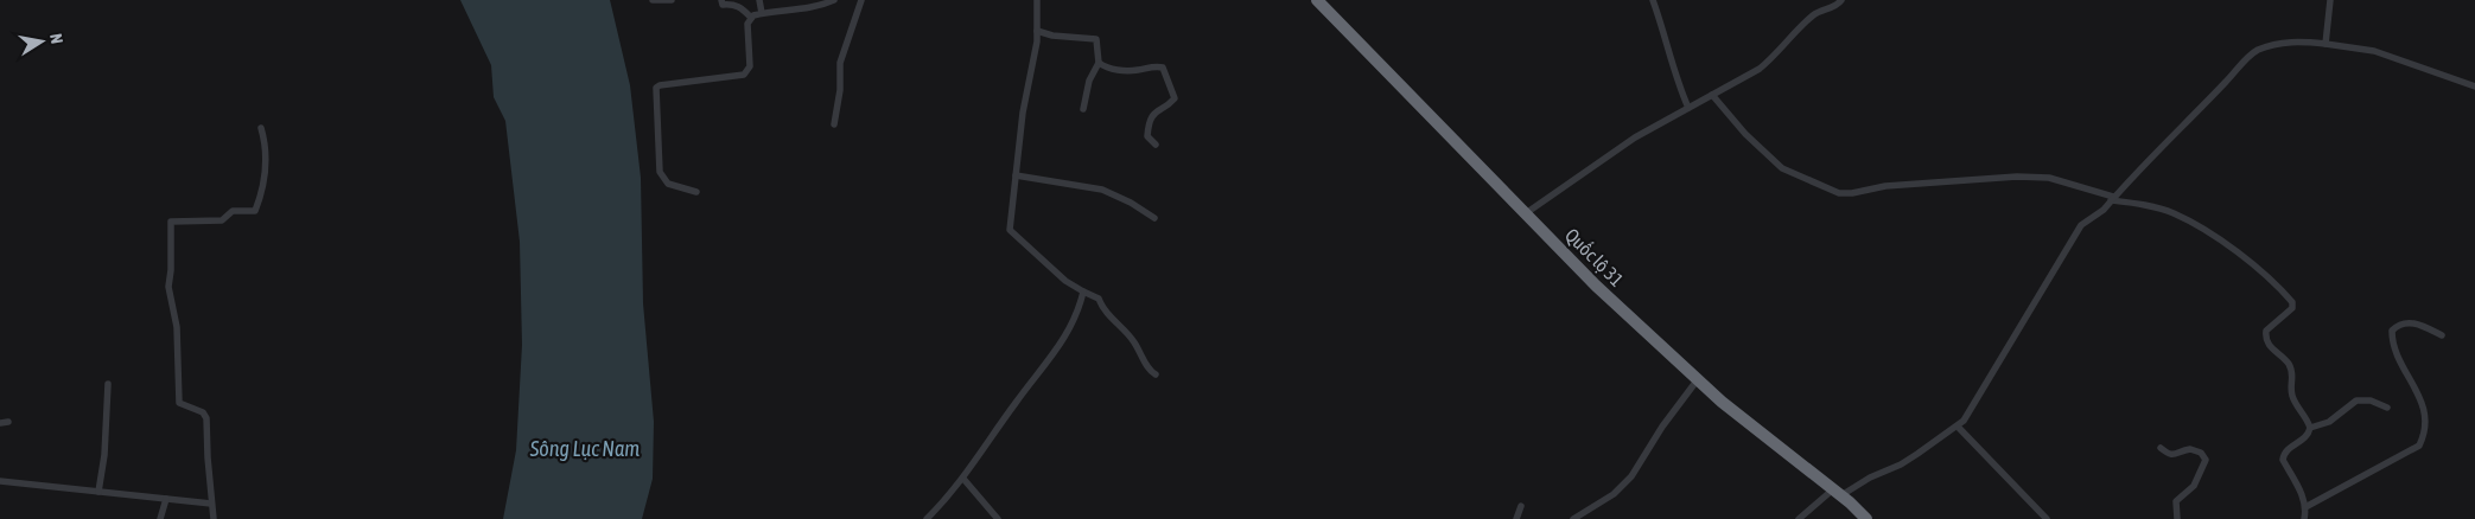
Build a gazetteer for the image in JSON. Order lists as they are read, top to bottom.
{
  "streets": {
    "highway": ["Quốc lộ 31"]
  },
  "water": ["Sông Lục Nam"],
  "north": "right"
}
